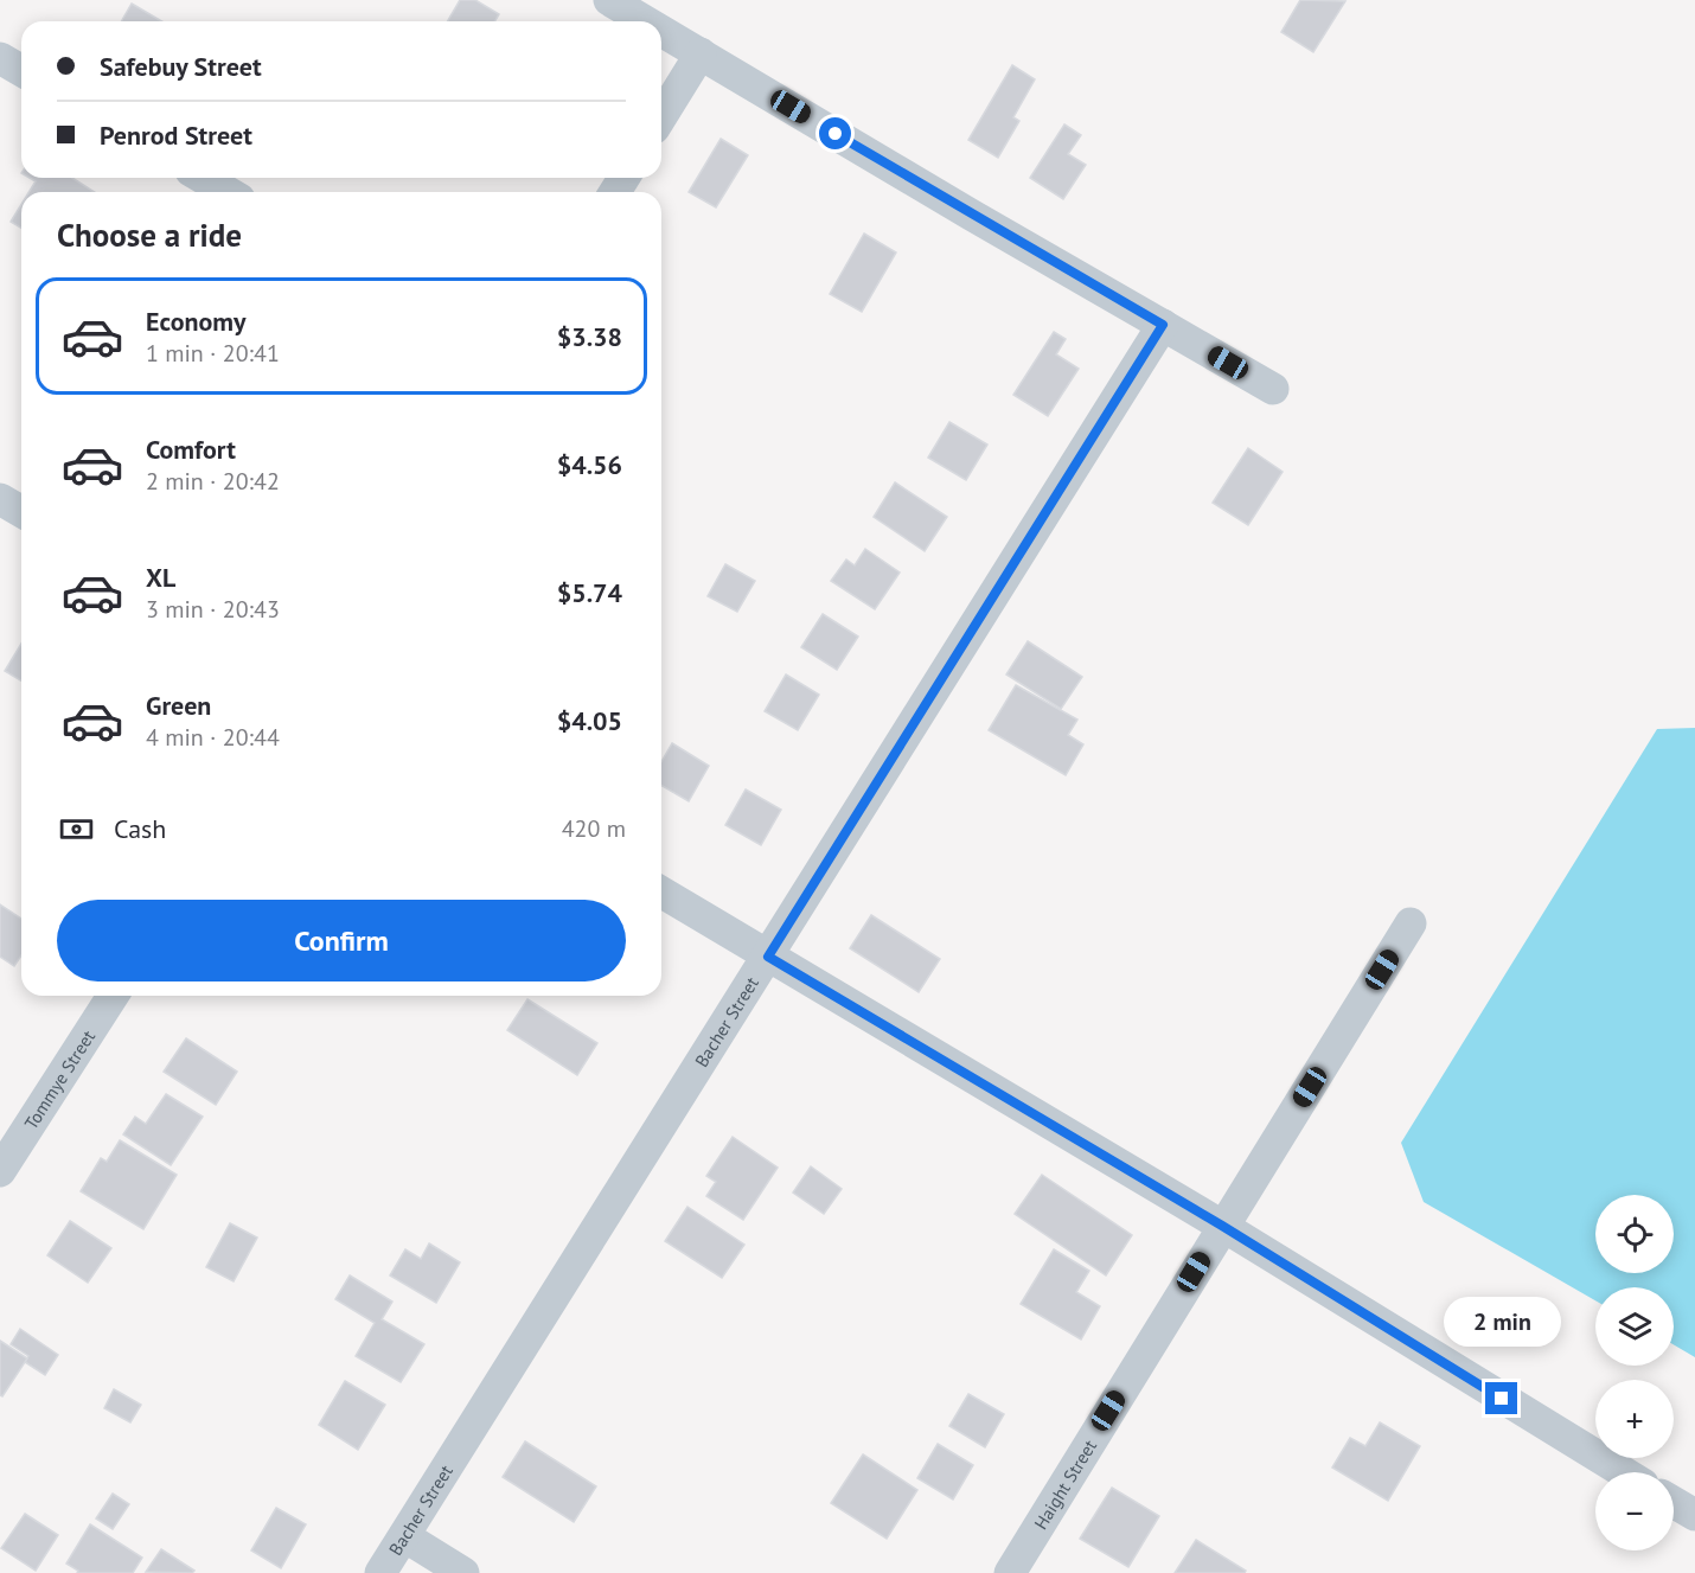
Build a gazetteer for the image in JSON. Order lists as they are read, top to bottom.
{
  "streets": {
    "street": ["Bacher Street", "Tommye Street", "Haight Street"]
  },
  "page": {
    "banner": ["Safebuy Street", "Penrod Street"],
    "heading": "Choose a ride",
    "list": [
      {
        "name": "Economy",
        "note": "1 min · 20:41",
        "value": "$3.38"
      },
      {
        "name": "Comfort",
        "note": "2 min · 20:42",
        "value": "$4.56"
      },
      {
        "name": "XL",
        "note": "3 min · 20:43",
        "value": "$5.74"
      },
      {
        "name": "Green",
        "note": "4 min · 20:44",
        "value": "$4.05"
      }
    ],
    "pay": ["Cash", "420 m"],
    "buttons": "Confirm",
    "map_buttons": ["+", "−"],
    "bubble": "2 min"
  }
}
